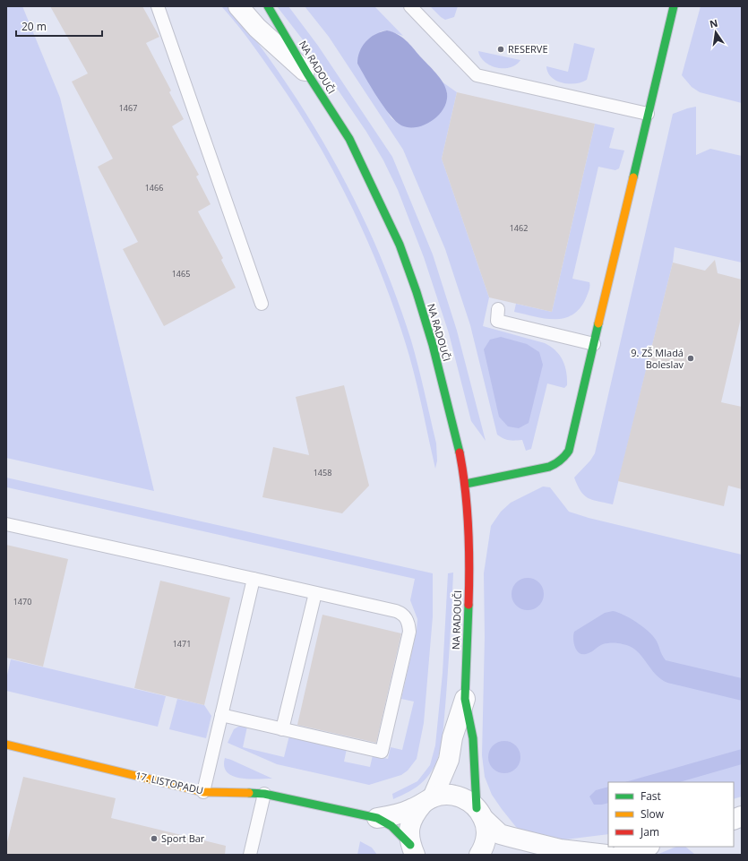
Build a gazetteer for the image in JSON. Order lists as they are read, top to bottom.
{
  "streets": {
    "street": ["NA RADOUČI", "17. LISTOPADU"]
  },
  "places": ["RESERVE", "9. ZŠ Mladá Boleslav", "Sport Bar"],
  "house_numbers": [
    "1467",
    "1466",
    "1462",
    "1465",
    "1458",
    "1470",
    "1471"
  ],
  "legend": ["Fast", "Slow", "Jam"],
  "scale_bar": "20 m",
  "north": "top"
}
